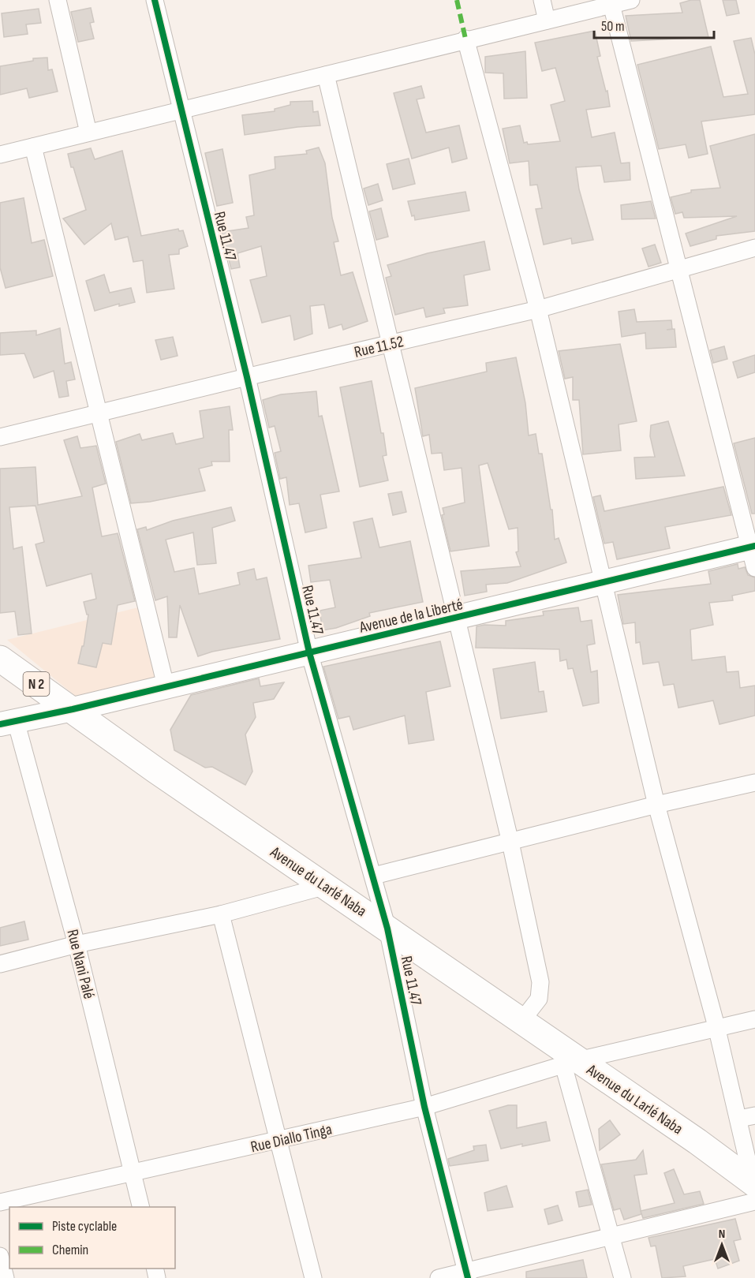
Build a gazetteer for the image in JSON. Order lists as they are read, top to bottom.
{
  "streets": {
    "main road": ["Avenue de la Liberté", "N 2", "Avenue du Larlé Naba"],
    "street": [
      "Rue 11.47",
      "Rue 11.52",
      "Rue Nani Palé",
      "Rue Diallo Tinga"
    ]
  },
  "crossings": [
    ["Rue 11.47", "Rue 11.52"],
    ["Rue 11.47", "Avenue de la Liberté"],
    ["Rue 11.47", "Avenue du Larlé Naba"],
    ["Rue 11.47", "Rue Diallo Tinga"],
    ["Avenue de la Liberté", "Avenue du Larlé Naba"],
    ["Avenue de la Liberté", "Rue Nani Palé"],
    ["Avenue du Larlé Naba", "Rue Diallo Tinga"],
    ["Rue Nani Palé", "Rue Diallo Tinga"]
  ],
  "legend": ["Piste cyclable", "Chemin"],
  "scale_bar": "50 m",
  "north": "top"
}
